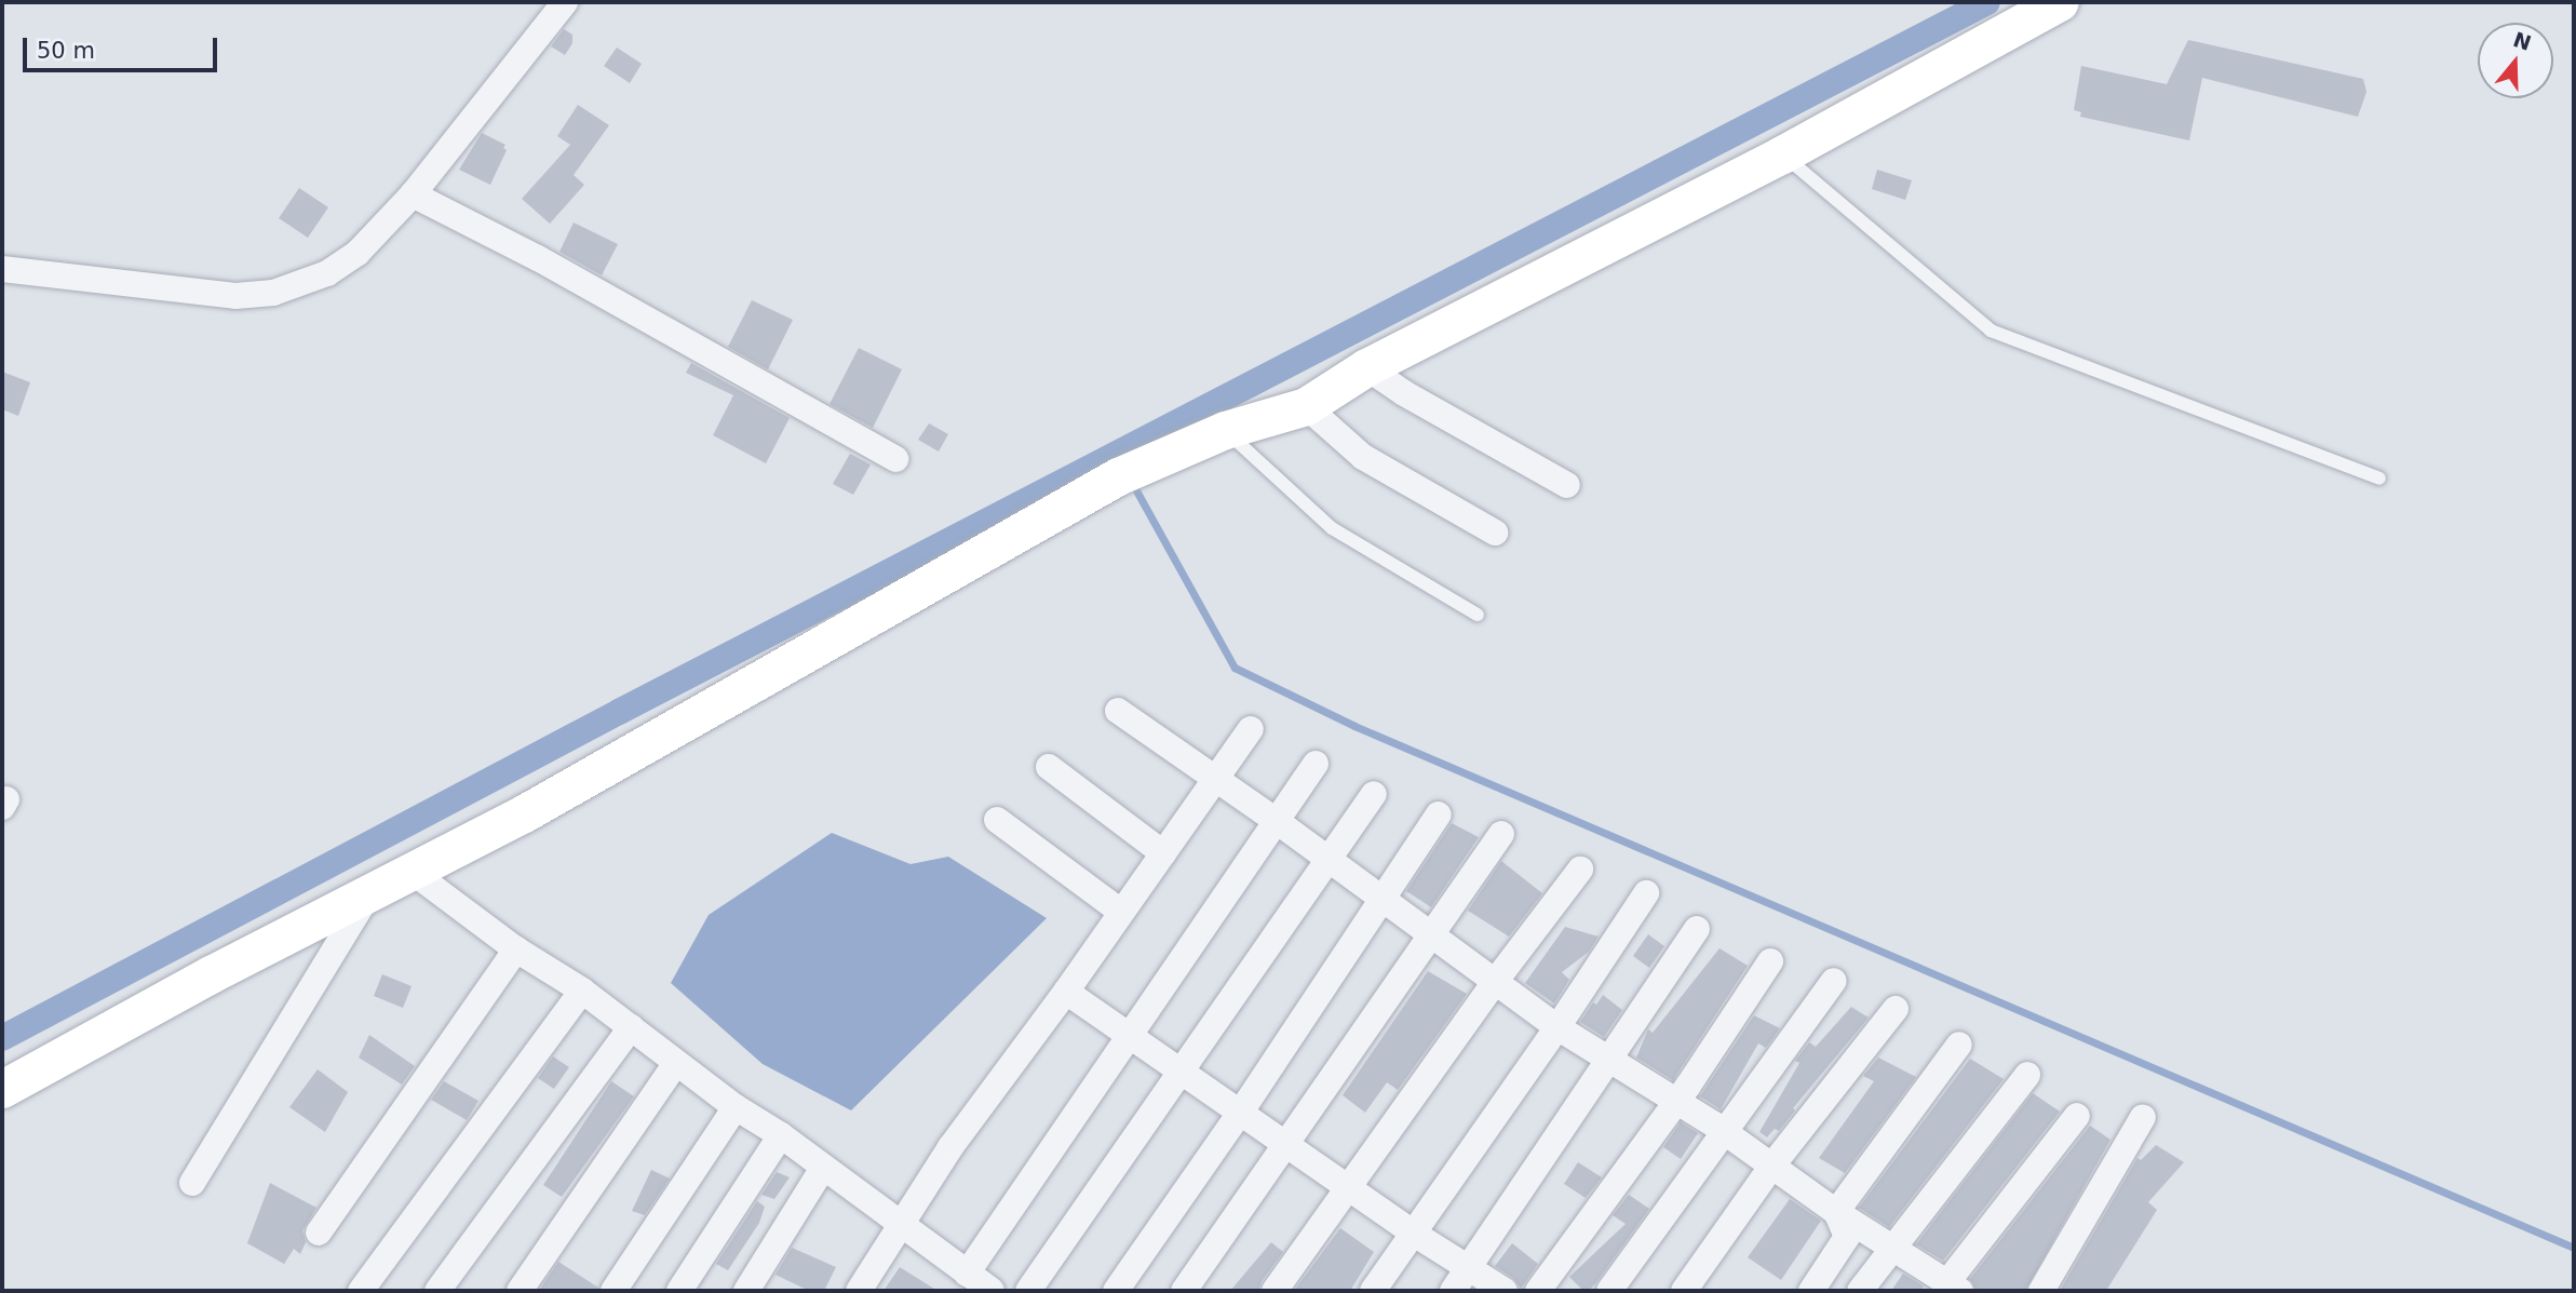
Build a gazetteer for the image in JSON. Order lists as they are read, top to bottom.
{
  "scale_bar": "50 m",
  "north": "top"
}
